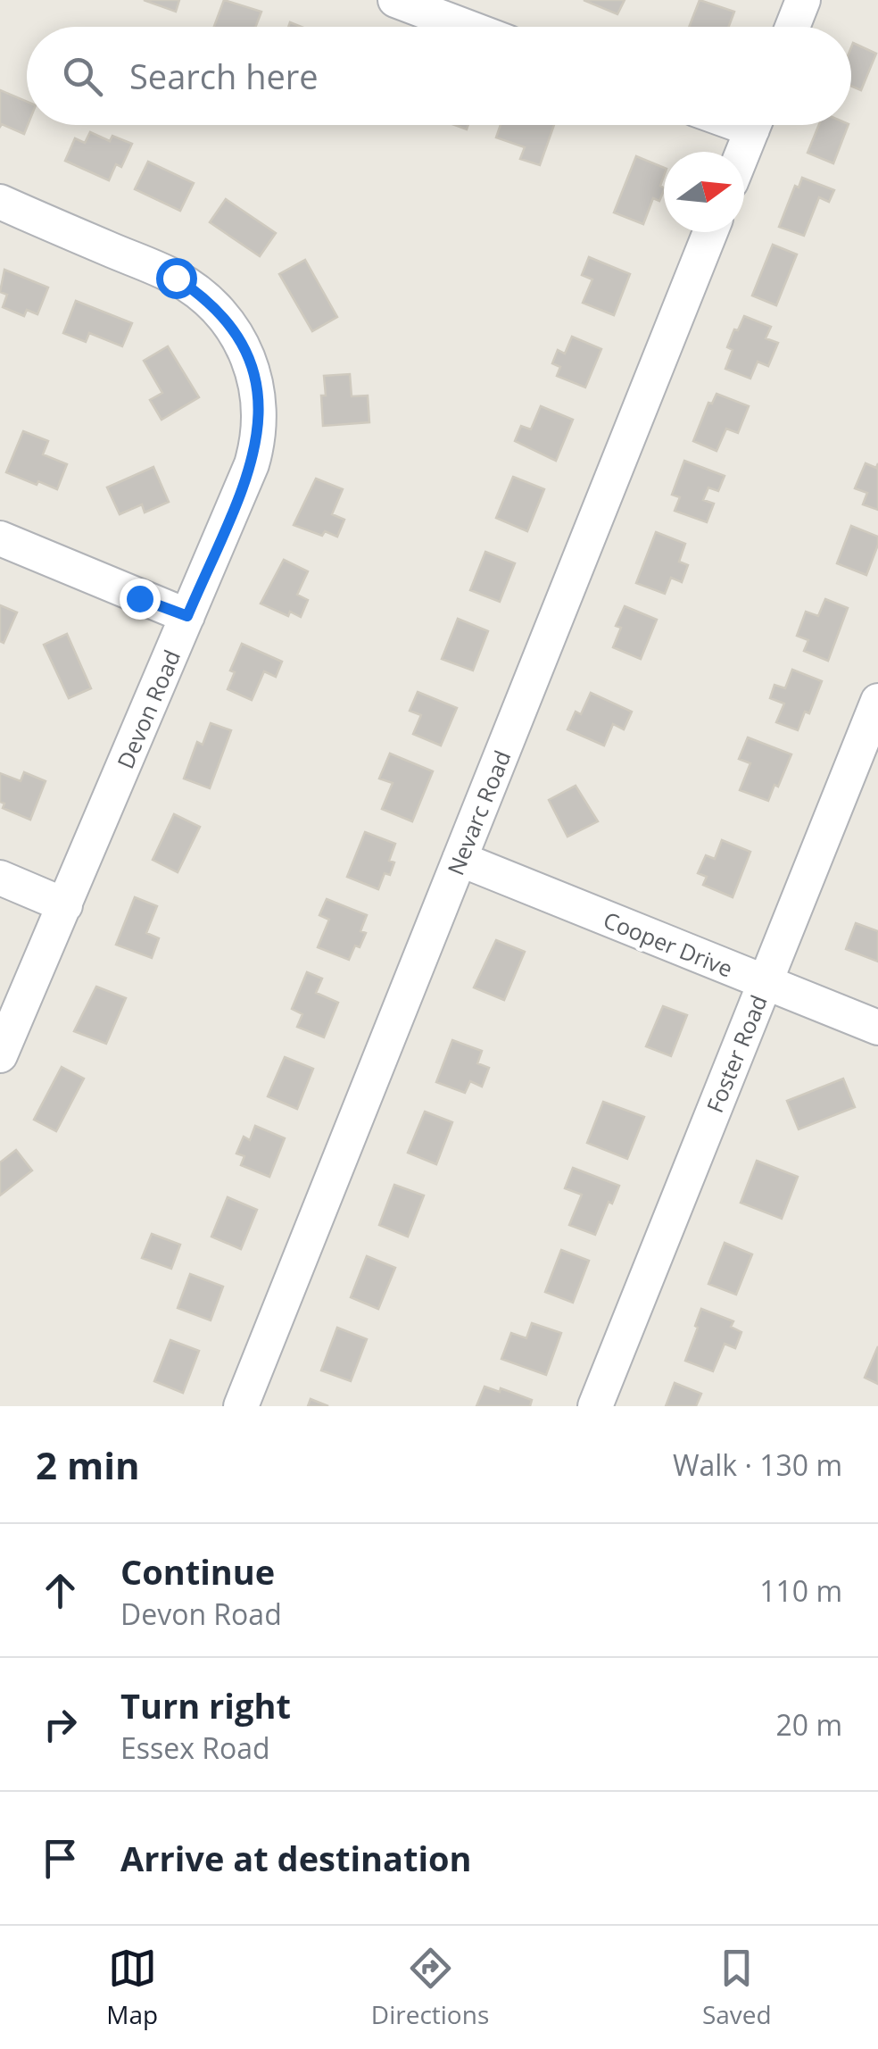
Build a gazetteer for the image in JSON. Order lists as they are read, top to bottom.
{
  "streets": {
    "street": [
      "Devon Road",
      "Nevarc Road",
      "Cooper Drive",
      "Foster Road"
    ]
  },
  "crossings": [
    ["Nevarc Road", "Cooper Drive"],
    ["Cooper Drive", "Foster Road"]
  ],
  "north": "right",
  "page": {
    "search": "Search here",
    "heading": ["2 min", "Walk · 130 m"],
    "list": [
      ["Continue", "Devon Road", "110 m"],
      ["Turn right", "Essex Road", "20 m"],
      "Arrive at destination"
    ],
    "nav": ["Map", "Directions", "Saved"]
  }
}
